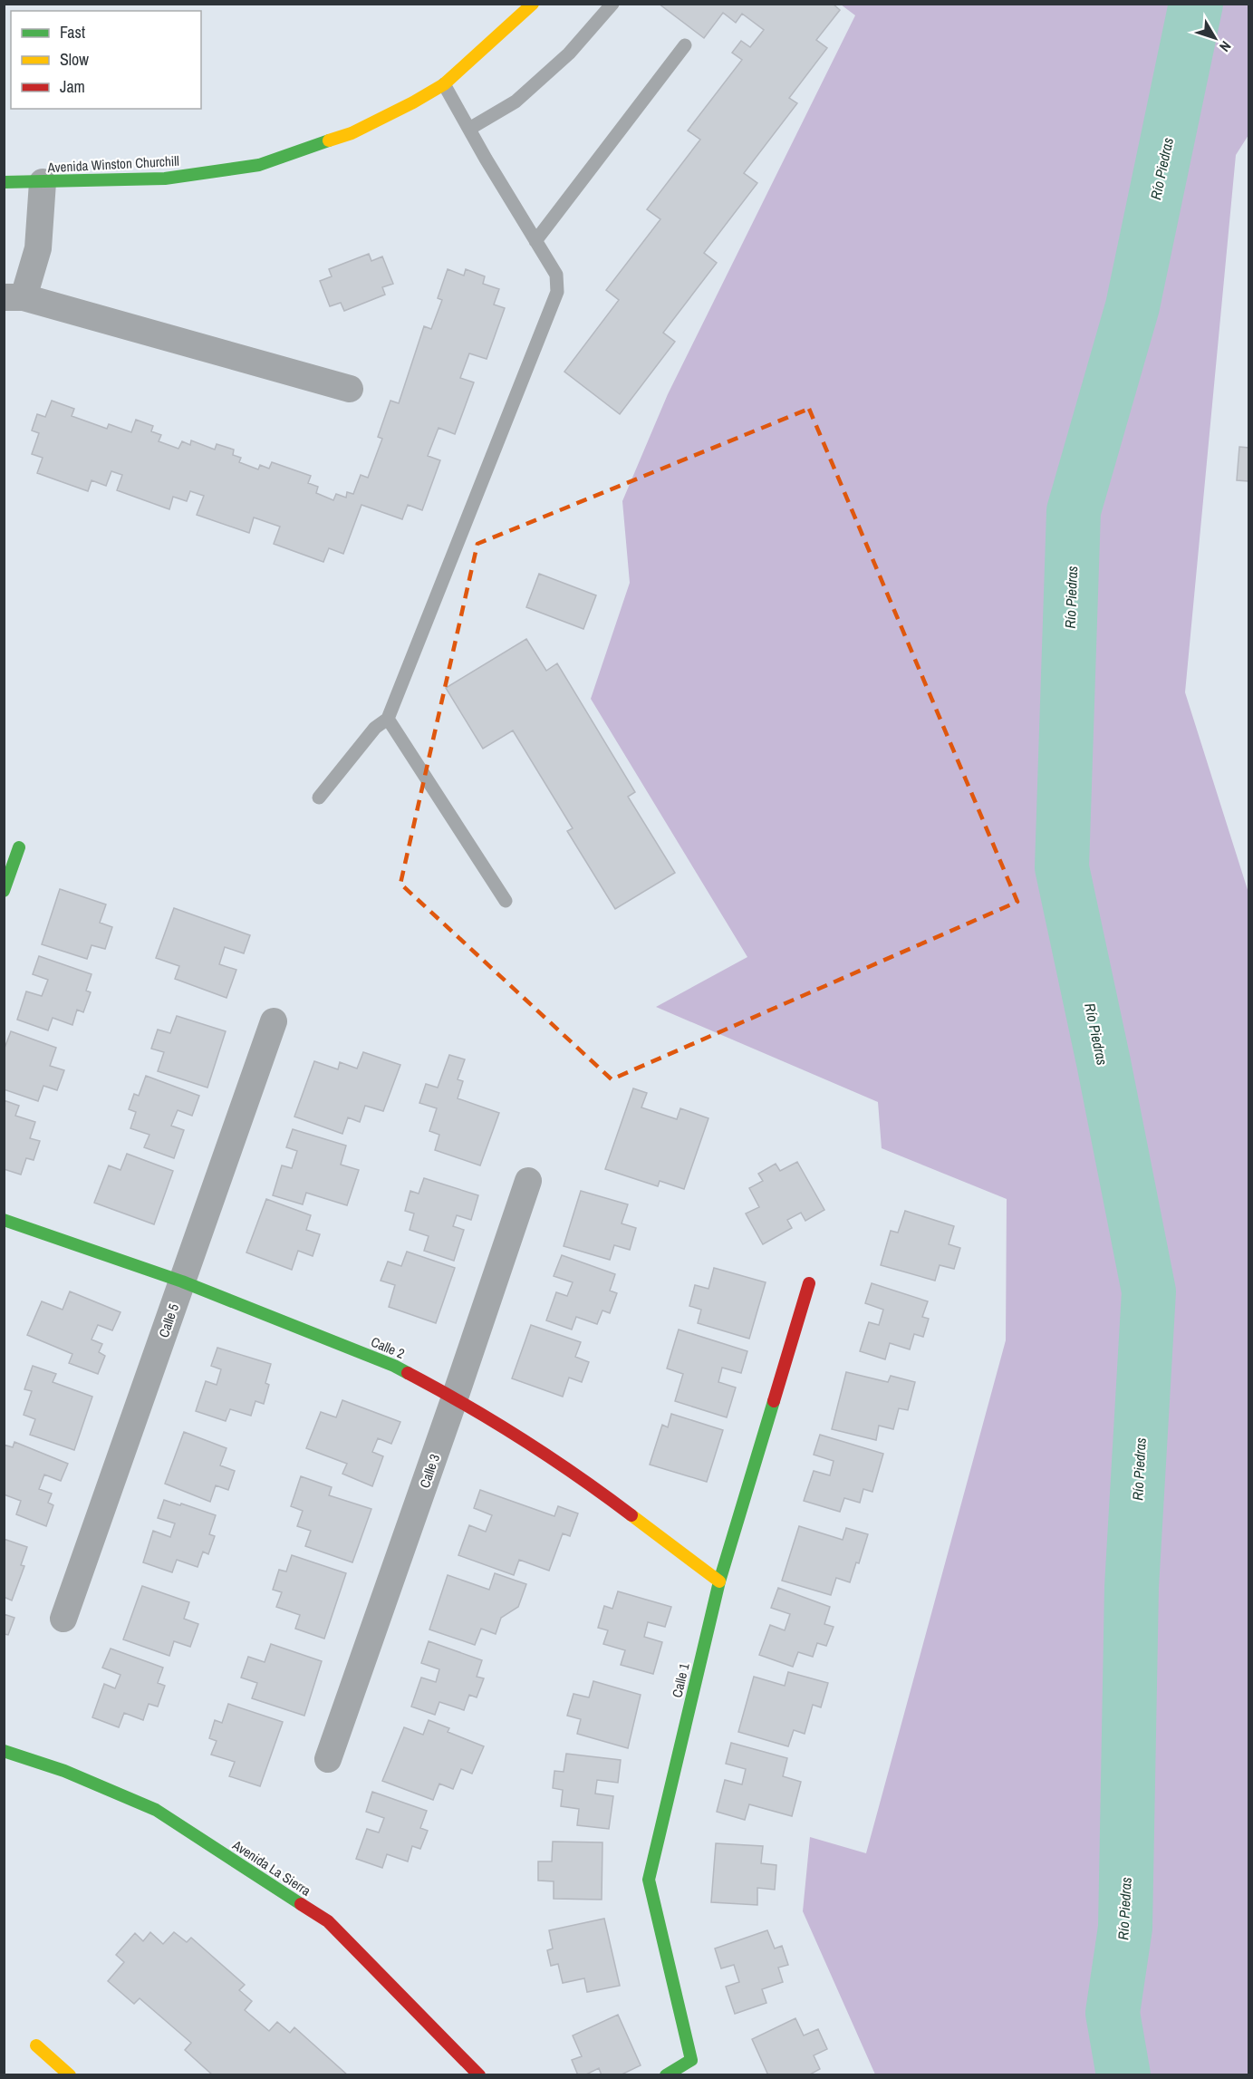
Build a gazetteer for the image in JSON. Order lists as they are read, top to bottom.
{
  "streets": {
    "street": [
      "Avenida Winston Churchill",
      "Calle 5",
      "Calle 2",
      "Calle 3",
      "Calle 1",
      "Avenida La Sierra"
    ]
  },
  "crossings": [
    ["Calle 5", "Calle 2"],
    ["Calle 2", "Calle 3"],
    ["Calle 2", "Calle 1"]
  ],
  "water": ["Río Piedras"],
  "legend": ["Fast", "Slow", "Jam"],
  "north": "bottom right"
}
